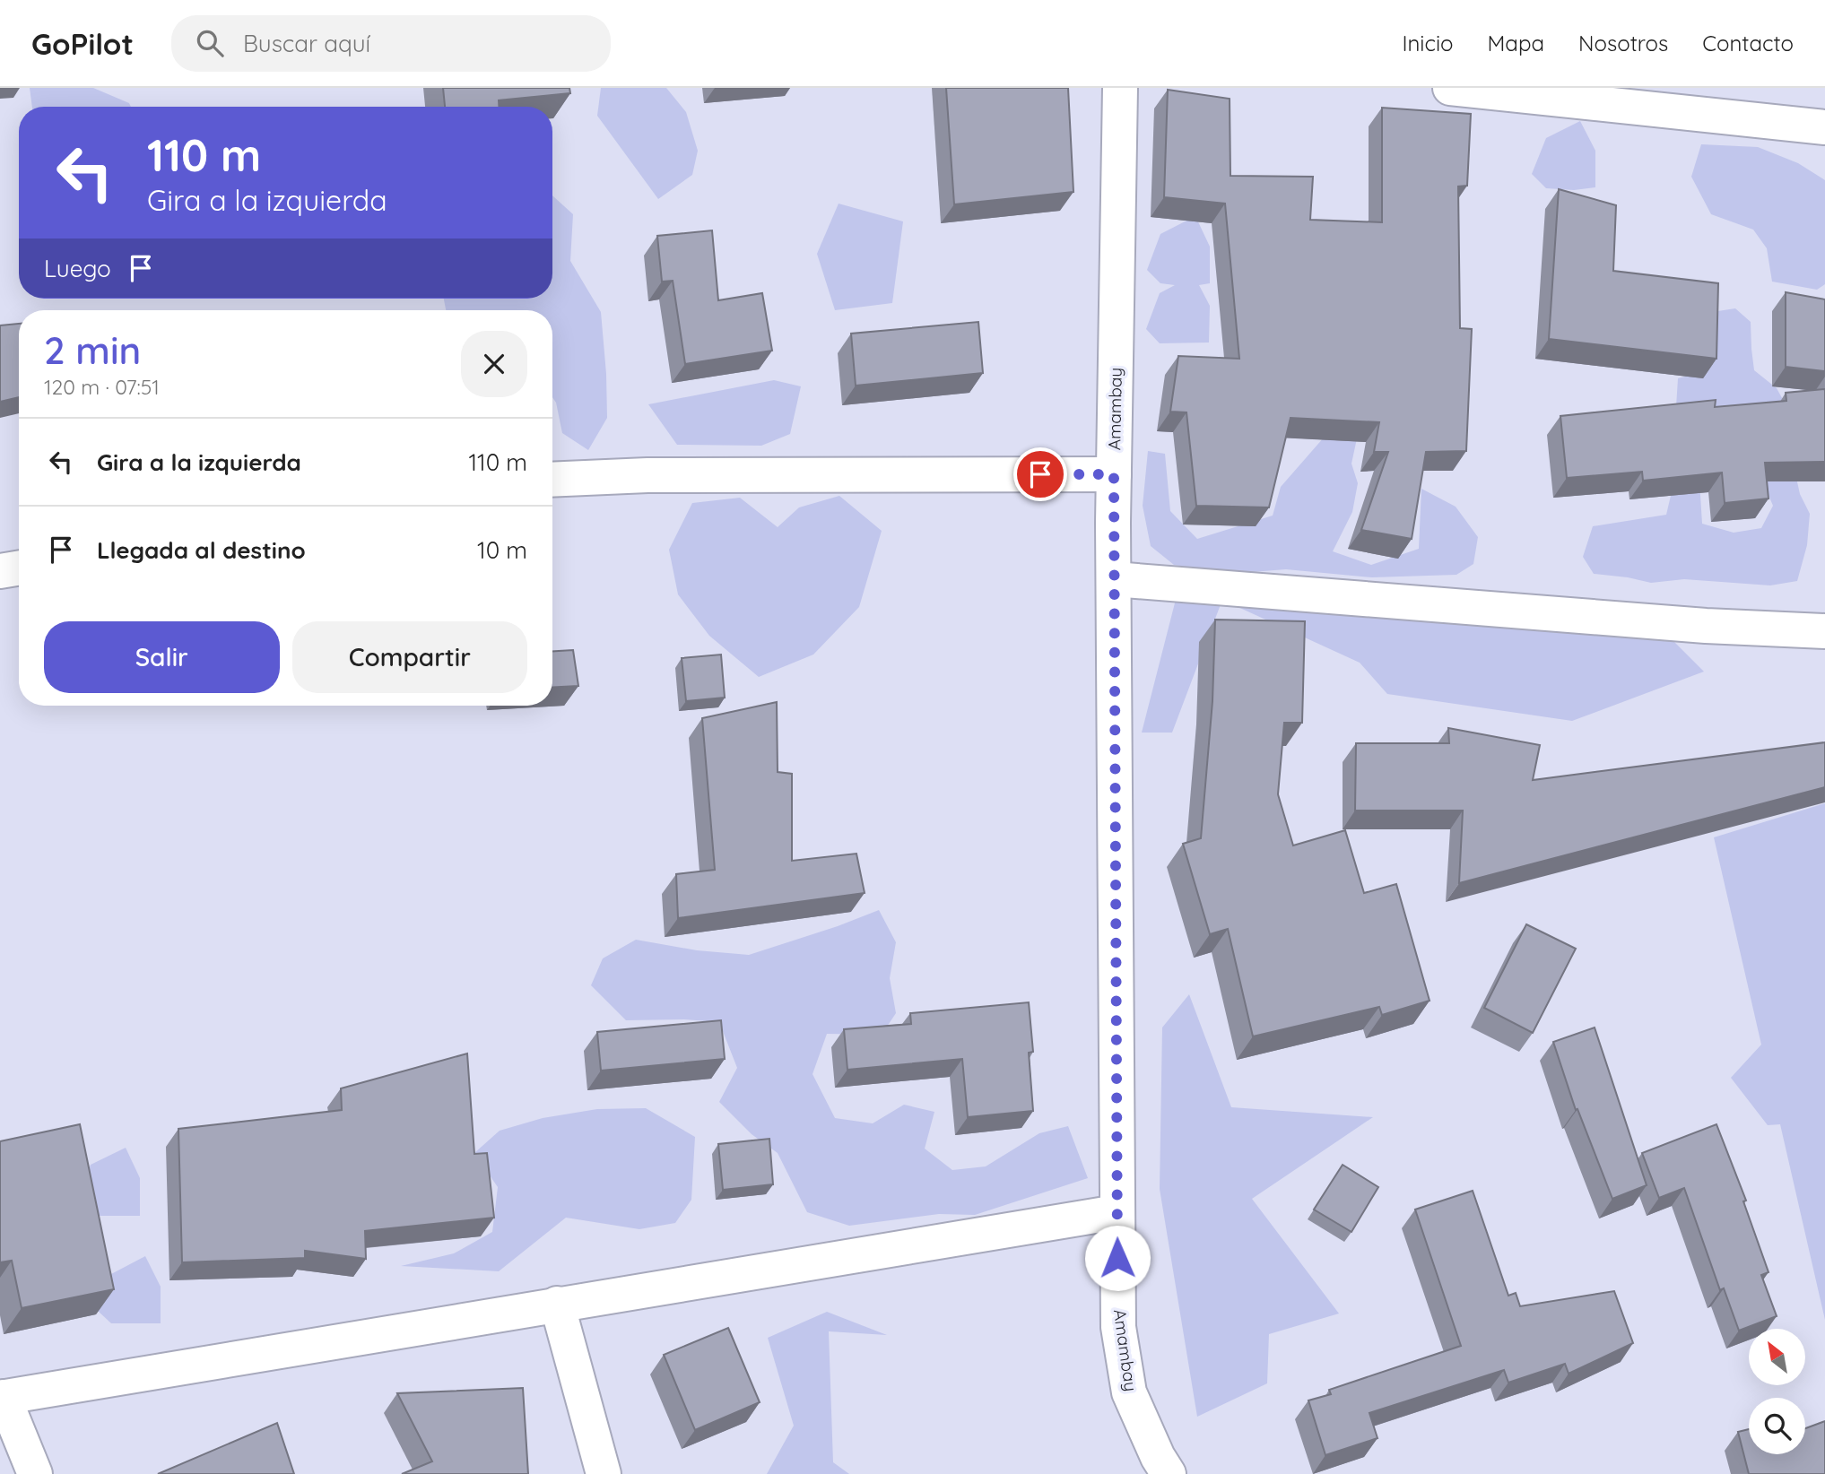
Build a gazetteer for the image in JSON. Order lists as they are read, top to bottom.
{
  "streets": {
    "street": ["Amambay"]
  },
  "north": "top left",
  "page": {
    "header": "GoPilot",
    "search": "Buscar aquí",
    "nav": [
      "Inicio",
      "Mapa",
      "Nosotros",
      "Contacto"
    ],
    "turn": ["110 m", "Gira a la izquierda"],
    "then": "Luego",
    "heading": ["2 min", "120 m · 07:51"],
    "list": [
      {
        "name": "Gira a la izquierda",
        "value": "110 m"
      },
      {
        "name": "Llegada al destino",
        "value": "10 m"
      }
    ],
    "buttons": ["Salir", "Compartir"]
  }
}
